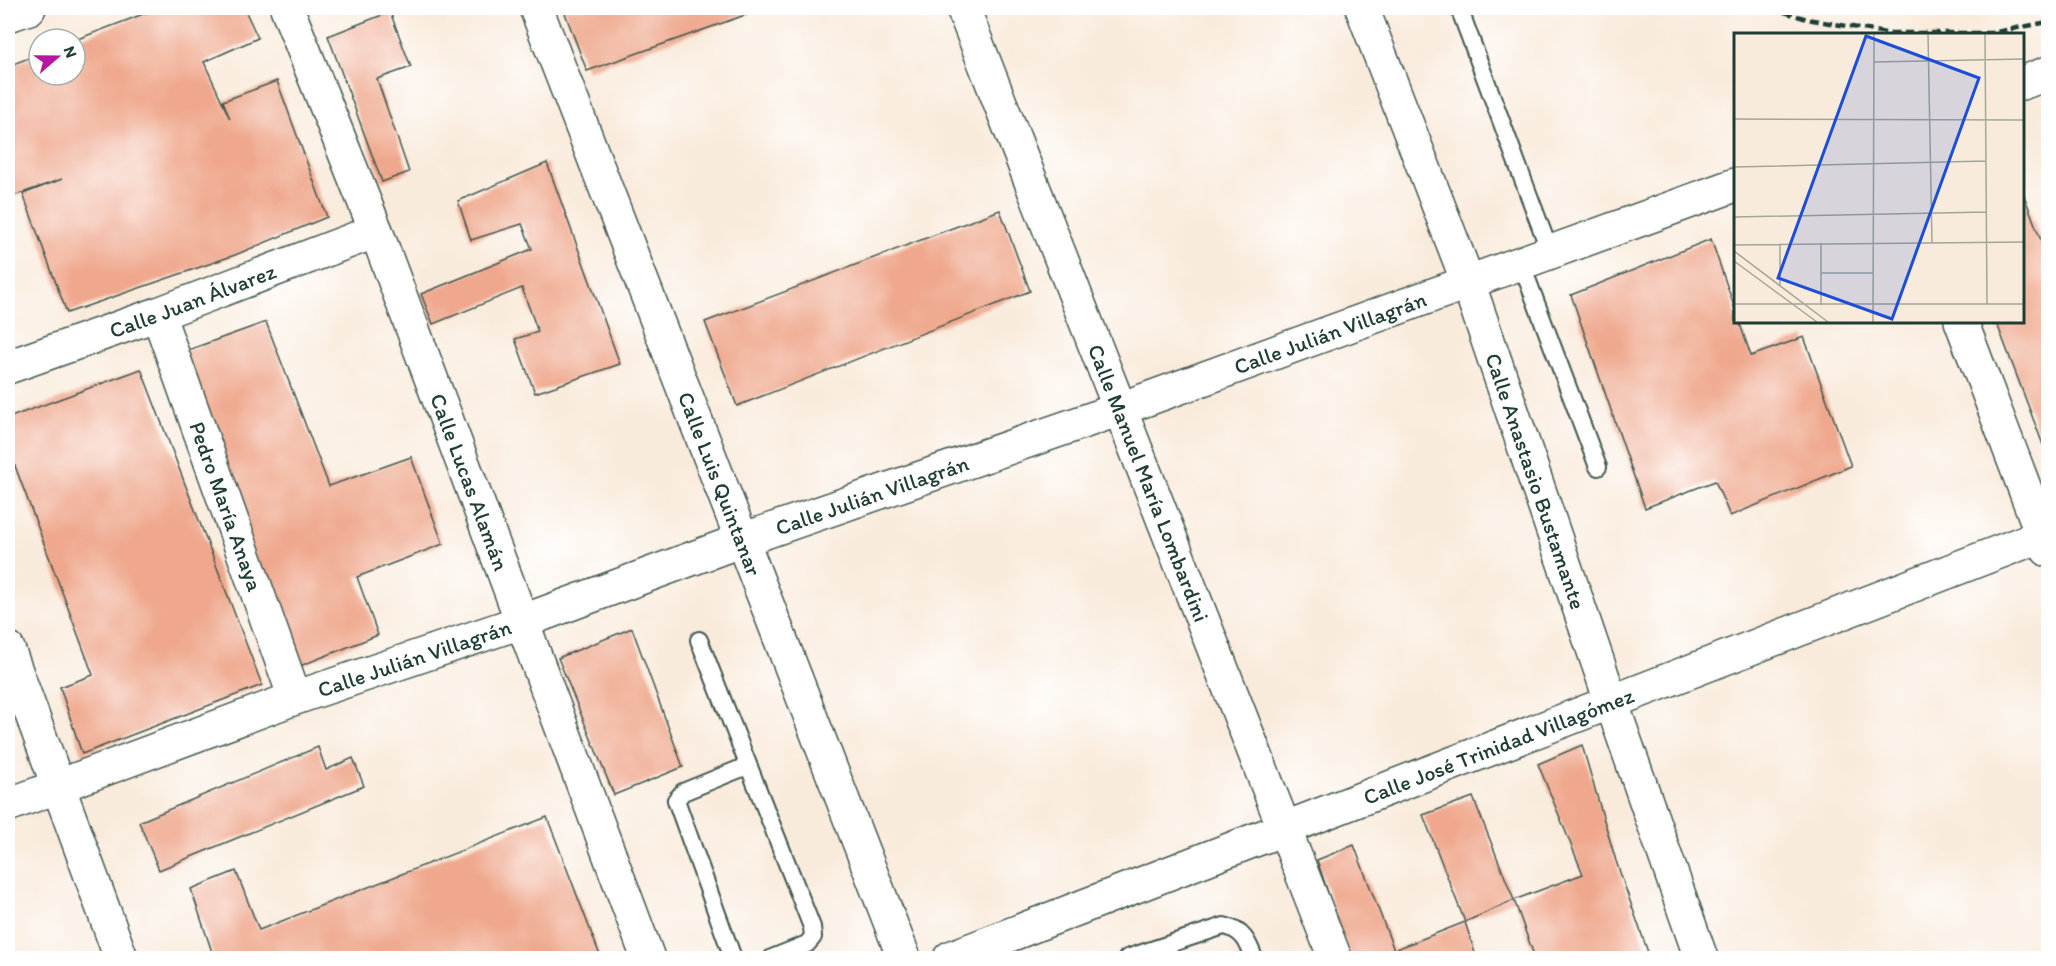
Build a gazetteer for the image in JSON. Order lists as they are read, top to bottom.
{
  "streets": {
    "street": [
      "Calle Juan Álvarez",
      "Calle Julián Villagrán",
      "Calle Anastasio Bustamante",
      "Calle Lucas Alamán",
      "Calle Luis Quintanar",
      "Calle Manuel María Lombardini",
      "Pedro María Anaya",
      "Calle José Trinidad Villagómez"
    ]
  },
  "crossings": [
    ["Calle Juan Álvarez", "Calle Lucas Alamán"],
    ["Calle Juan Álvarez", "Pedro María Anaya"],
    ["Calle Julián Villagrán", "Calle Anastasio Bustamante"],
    ["Calle Julián Villagrán", "Calle Lucas Alamán"],
    ["Calle Julián Villagrán", "Calle Luis Quintanar"],
    ["Calle Julián Villagrán", "Calle Manuel María Lombardini"],
    ["Calle Julián Villagrán", "Pedro María Anaya"],
    ["Calle Anastasio Bustamante", "Calle José Trinidad Villagómez"],
    ["Calle Manuel María Lombardini", "Calle José Trinidad Villagómez"]
  ],
  "north": "right"
}
